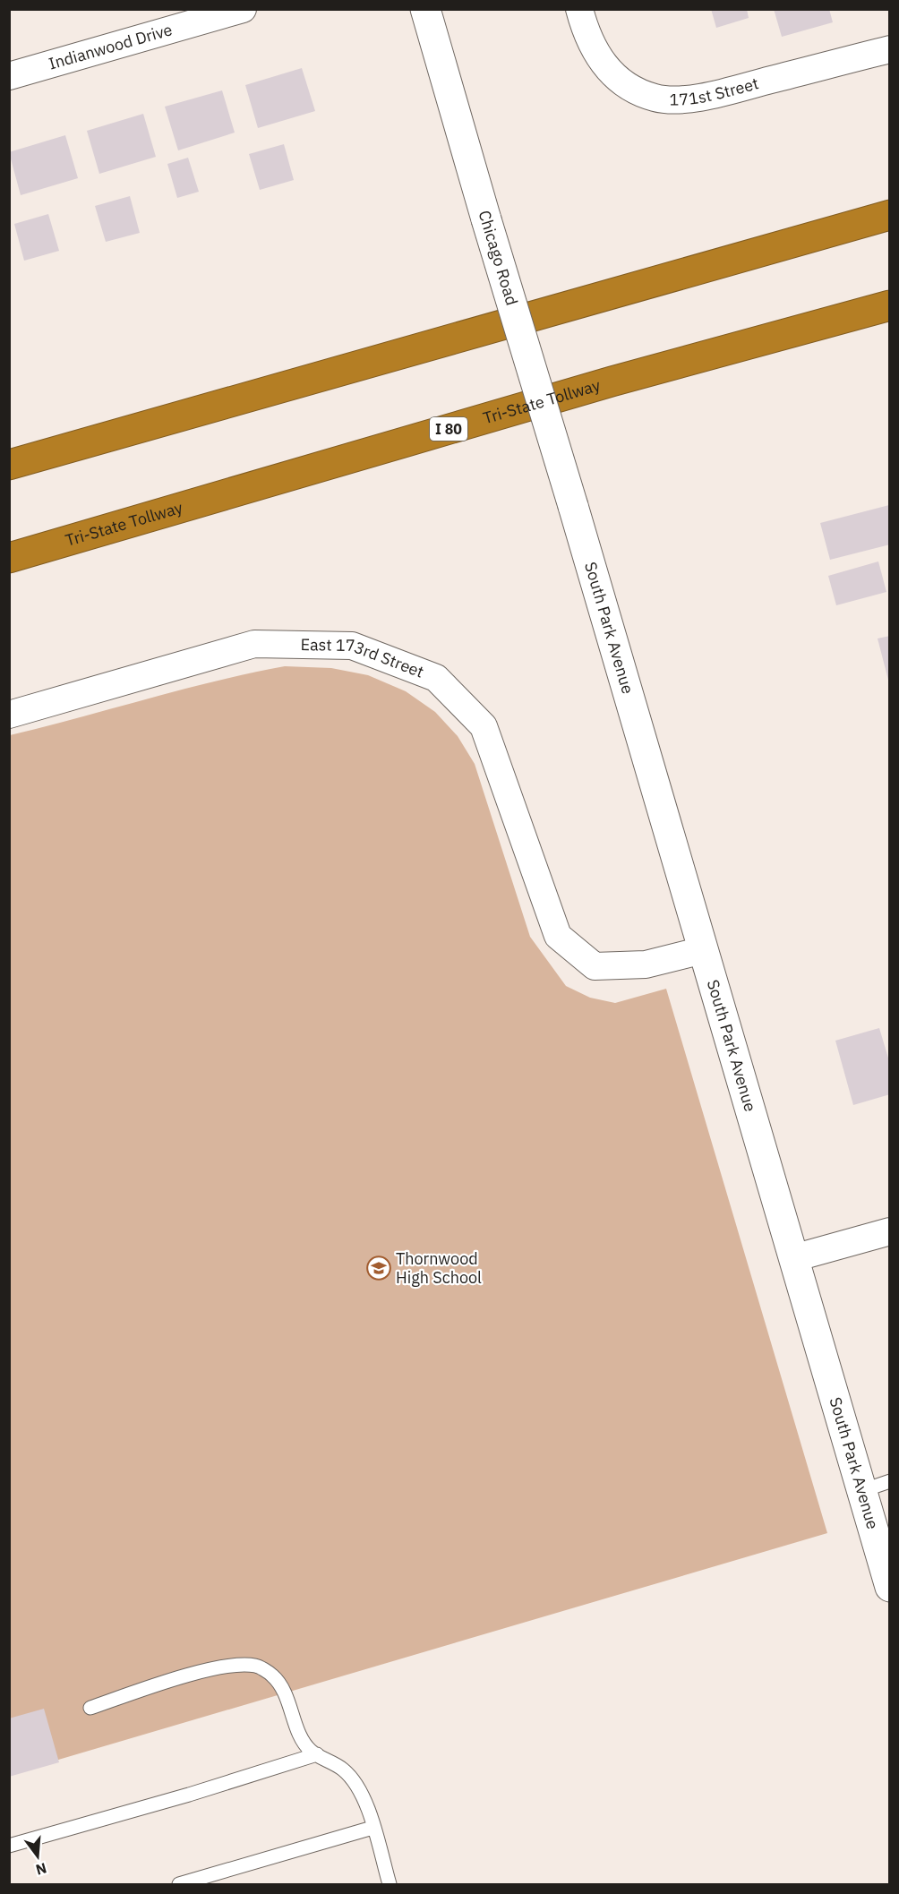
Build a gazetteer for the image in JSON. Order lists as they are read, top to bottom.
{
  "streets": {
    "highway": ["Tri-State Tollway", "I 80"],
    "street": [
      "Indianwood Drive",
      "171st Street",
      "Chicago Road",
      "South Park Avenue",
      "East 173rd Street"
    ]
  },
  "crossings": [
    ["Chicago Road", "South Park Avenue"],
    ["South Park Avenue", "East 173rd Street"]
  ],
  "places": {
    "school or university": ["Thornwood High School"]
  },
  "north": "bottom"
}
